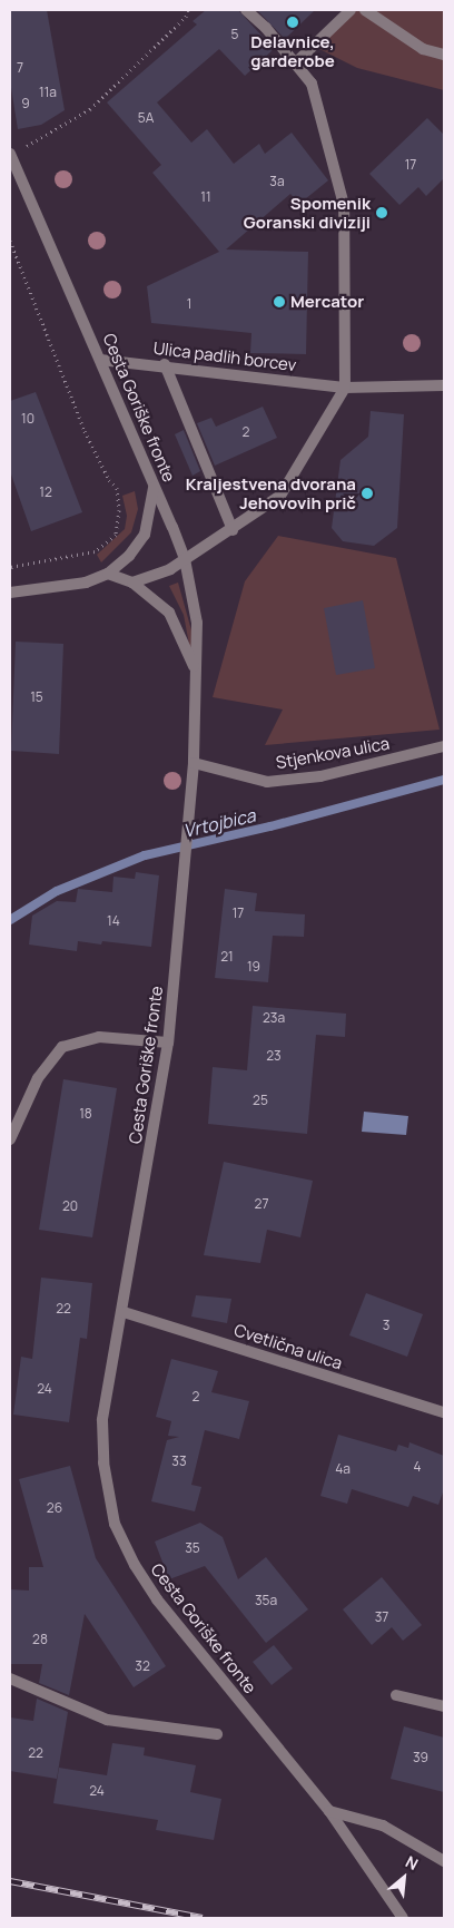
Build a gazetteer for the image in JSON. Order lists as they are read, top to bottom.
{
  "streets": {
    "street": [
      "Ulica padlih borcev",
      "Cesta Goriške fronte",
      "Stjenkova ulica",
      "Cvetlična ulica"
    ]
  },
  "crossings": [
    ["Ulica padlih borcev", "Cesta Goriške fronte"],
    ["Cesta Goriške fronte", "Stjenkova ulica"],
    ["Cesta Goriške fronte", "Cvetlična ulica"]
  ],
  "water": ["Vrtojbica"],
  "places": [
    "Delavnice, garderobe",
    "Spomenik Goranski diviziji",
    "Mercator",
    "Kraljestvena dvorana Jehovovih prič"
  ],
  "house_numbers": [
    "5",
    "7",
    "11a",
    "9",
    "5A",
    "17",
    "3a",
    "11",
    "1",
    "10",
    "2",
    "12",
    "15",
    "17",
    "14",
    "21",
    "19",
    "23a",
    "23",
    "25",
    "18",
    "27",
    "20",
    "22",
    "3",
    "24",
    "2",
    "33",
    "4",
    "4a",
    "26",
    "35",
    "35a",
    "37",
    "28",
    "32",
    "22",
    "39",
    "24"
  ],
  "north": "top right"
}
